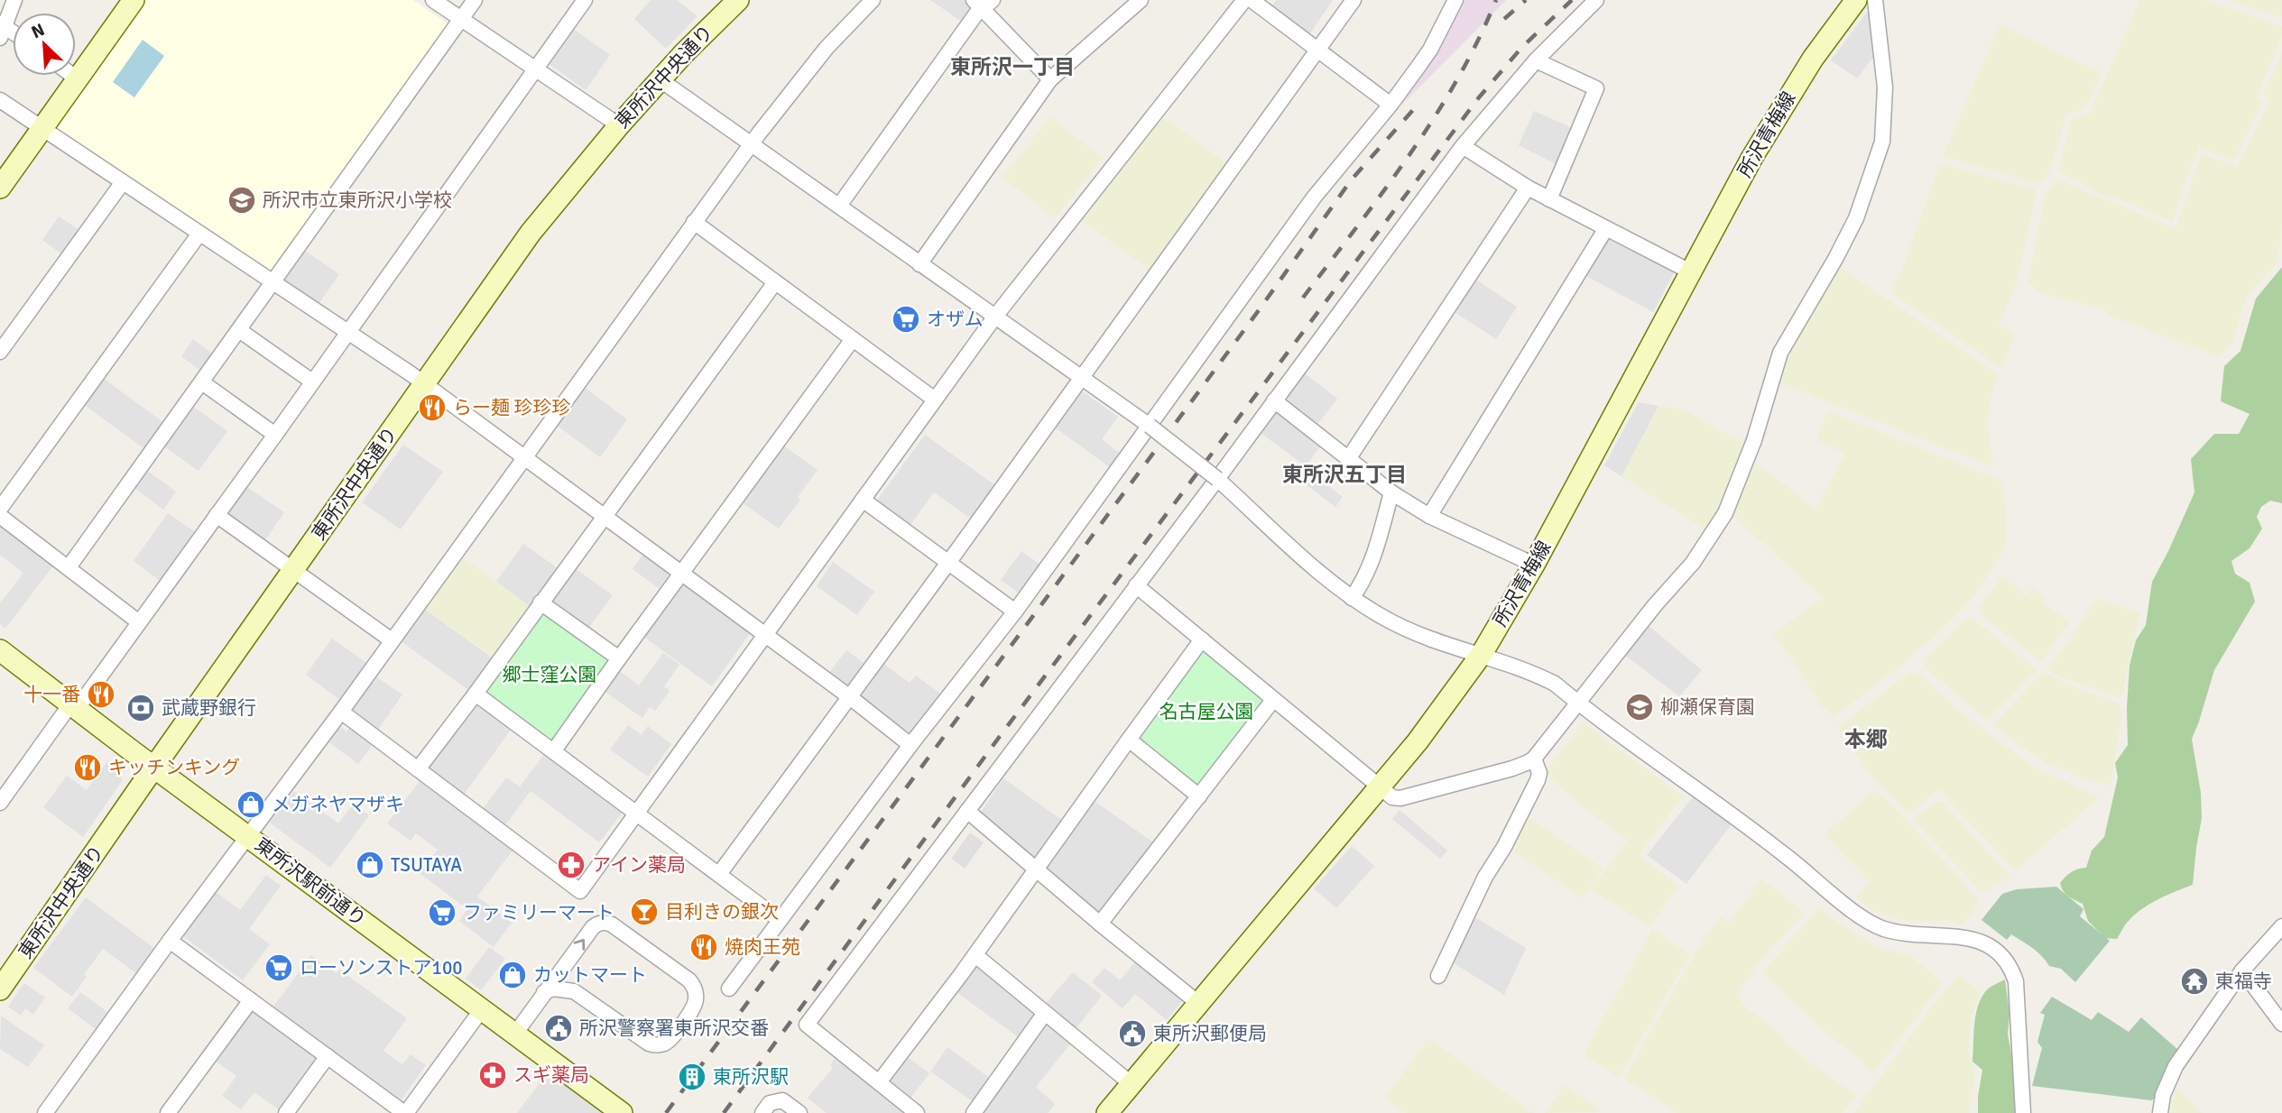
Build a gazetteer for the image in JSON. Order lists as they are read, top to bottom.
{
  "streets": {
    "street": ["東所沢中央通り", "所沢青梅線", "東所沢駅前通り"]
  },
  "crossings": [
    ["東所沢中央通り", "東所沢駅前通り"]
  ],
  "districts": ["東所沢一丁目", "東所沢五丁目", "本郷"],
  "parks": ["郷士窪公園", "名古屋公園"],
  "places": {
    "school or university": ["所沢市立東所沢小学校", "柳瀬保育園"],
    "supermarket": ["オザム", "ファミリーマート", "ローソンストア100"],
    "restaurant": [
      "らー麺 珍珍珍",
      "十一番",
      "キッチンキング",
      "焼肉王苑"
    ],
    "bank": ["武蔵野銀行"],
    "shop": ["メガネヤマザキ", "TSUTAYA", "カットマート"],
    "pharmacy": ["アイン薬局", "スギ薬局"],
    "bar": ["目利きの銀次"],
    "temple": ["東福寺"],
    "public building": ["所沢警察署東所沢交番", "東所沢郵便局"],
    "building": ["東所沢駅"]
  },
  "north": "top left"
}
